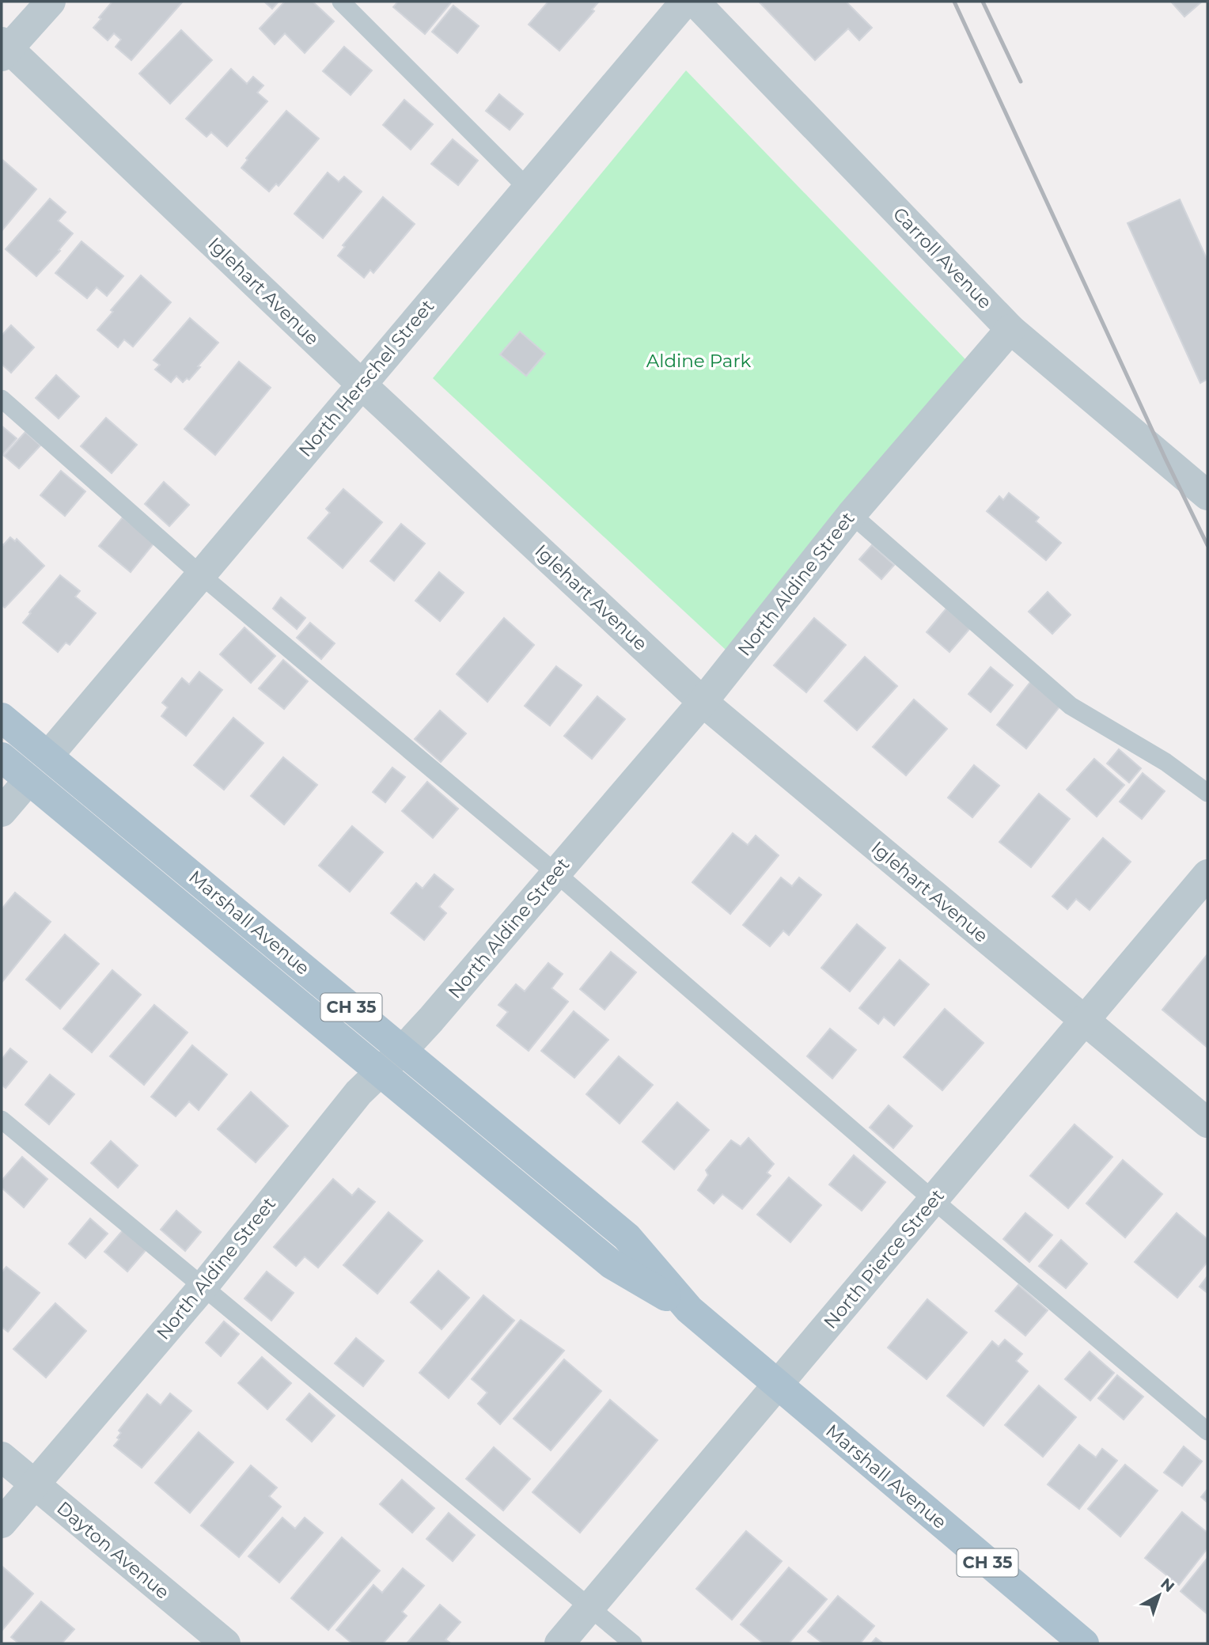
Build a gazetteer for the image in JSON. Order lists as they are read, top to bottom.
{
  "streets": {
    "main road": ["Marshall Avenue", "CH 35"],
    "street": [
      "Carroll Avenue",
      "Iglehart Avenue",
      "North Herschel Street",
      "North Aldine Street",
      "North Pierce Street",
      "Dayton Avenue"
    ]
  },
  "crossings": [
    ["Carroll Avenue", "North Aldine Street"],
    ["Iglehart Avenue", "North Herschel Street"],
    ["Iglehart Avenue", "North Aldine Street"],
    ["Iglehart Avenue", "North Pierce Street"],
    ["North Herschel Street", "Marshall Avenue"],
    ["North Aldine Street", "Marshall Avenue"],
    ["North Aldine Street", "Dayton Avenue"],
    ["Marshall Avenue", "North Pierce Street"]
  ],
  "parks": ["Aldine Park"],
  "north": "top right"
}
